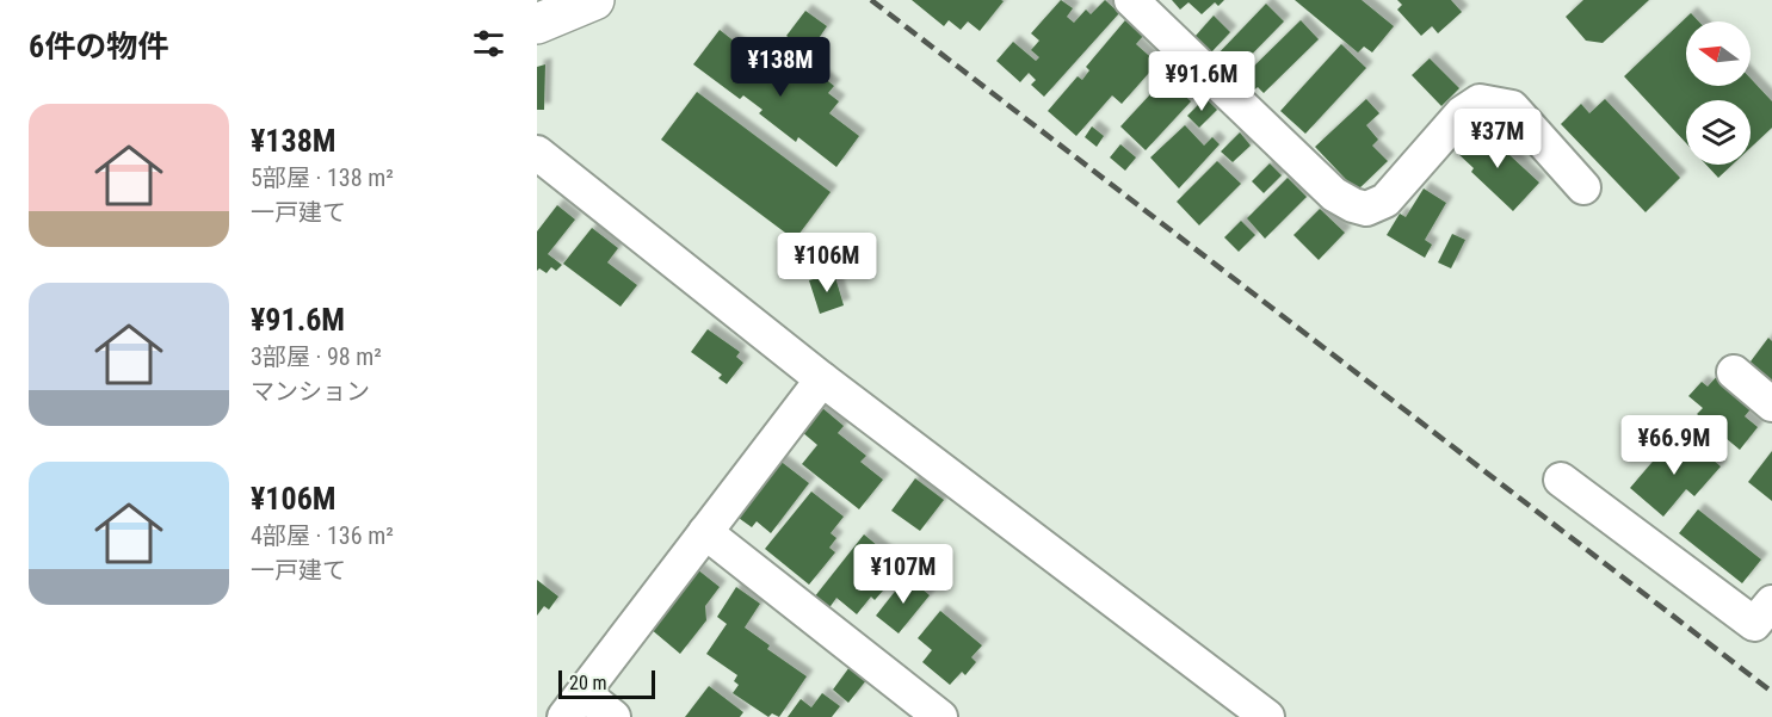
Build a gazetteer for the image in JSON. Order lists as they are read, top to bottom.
{
  "scale_bar": "20 m",
  "north": "left",
  "page": {
    "heading": "6件の物件",
    "price": [
      "¥138M",
      "¥91.6M",
      "¥37M",
      "¥106M",
      "¥66.9M",
      "¥107M"
    ],
    "list": [
      {
        "name": "¥138M",
        "note": "5部屋 · 138 m² · 一戸建て"
      },
      {
        "name": "¥91.6M",
        "note": "3部屋 · 98 m² · マンション"
      },
      {
        "name": "¥106M",
        "note": "4部屋 · 136 m² · 一戸建て"
      }
    ],
    "scale": "20 m"
  }
}
